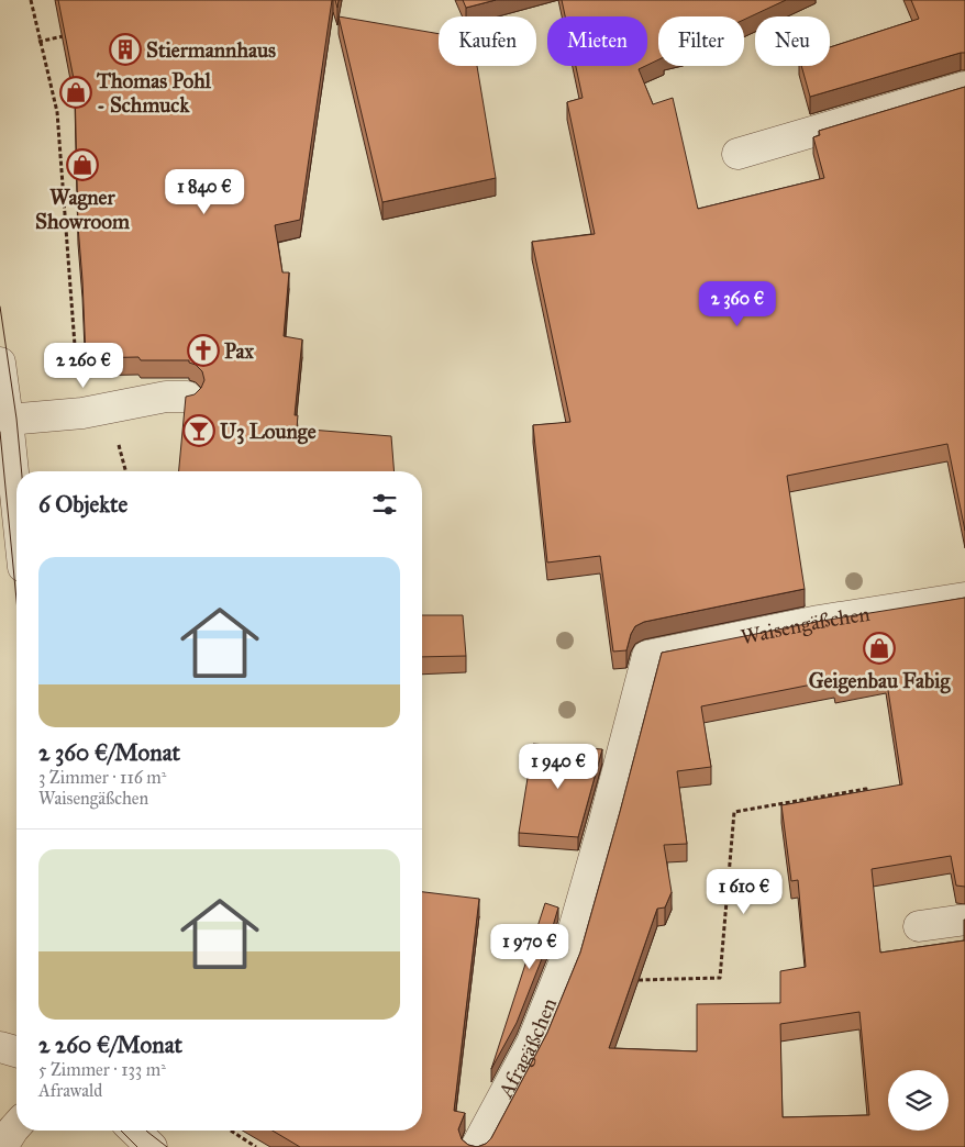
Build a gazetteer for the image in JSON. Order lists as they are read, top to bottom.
{
  "streets": {
    "street": ["Waisengäßchen", "Afragäßchen"]
  },
  "crossings": [
    ["Waisengäßchen", "Afragäßchen"]
  ],
  "places": {
    "building": ["Stiermannhaus"],
    "shop": ["Thomas Pohl - Schmuck", "Wagner Showroom", "Geigenbau Fabig"],
    "church": ["Pax"],
    "bar": ["U3 Lounge"]
  },
  "page": {
    "chip": [
      "Kaufen",
      "Mieten",
      "Filter",
      "Neu"
    ],
    "price": [
      "1 840 €",
      "2 360 €",
      "2 260 €",
      "1 940 €",
      "1 610 €",
      "1 970 €"
    ],
    "heading": "6 Objekte",
    "list": [
      {
        "name": "2 360 €/Monat",
        "note": "3 Zimmer · 116 m² · Waisengäßchen"
      },
      {
        "name": "2 260 €/Monat",
        "note": "5 Zimmer · 133 m² · Afrawald"
      }
    ]
  }
}
